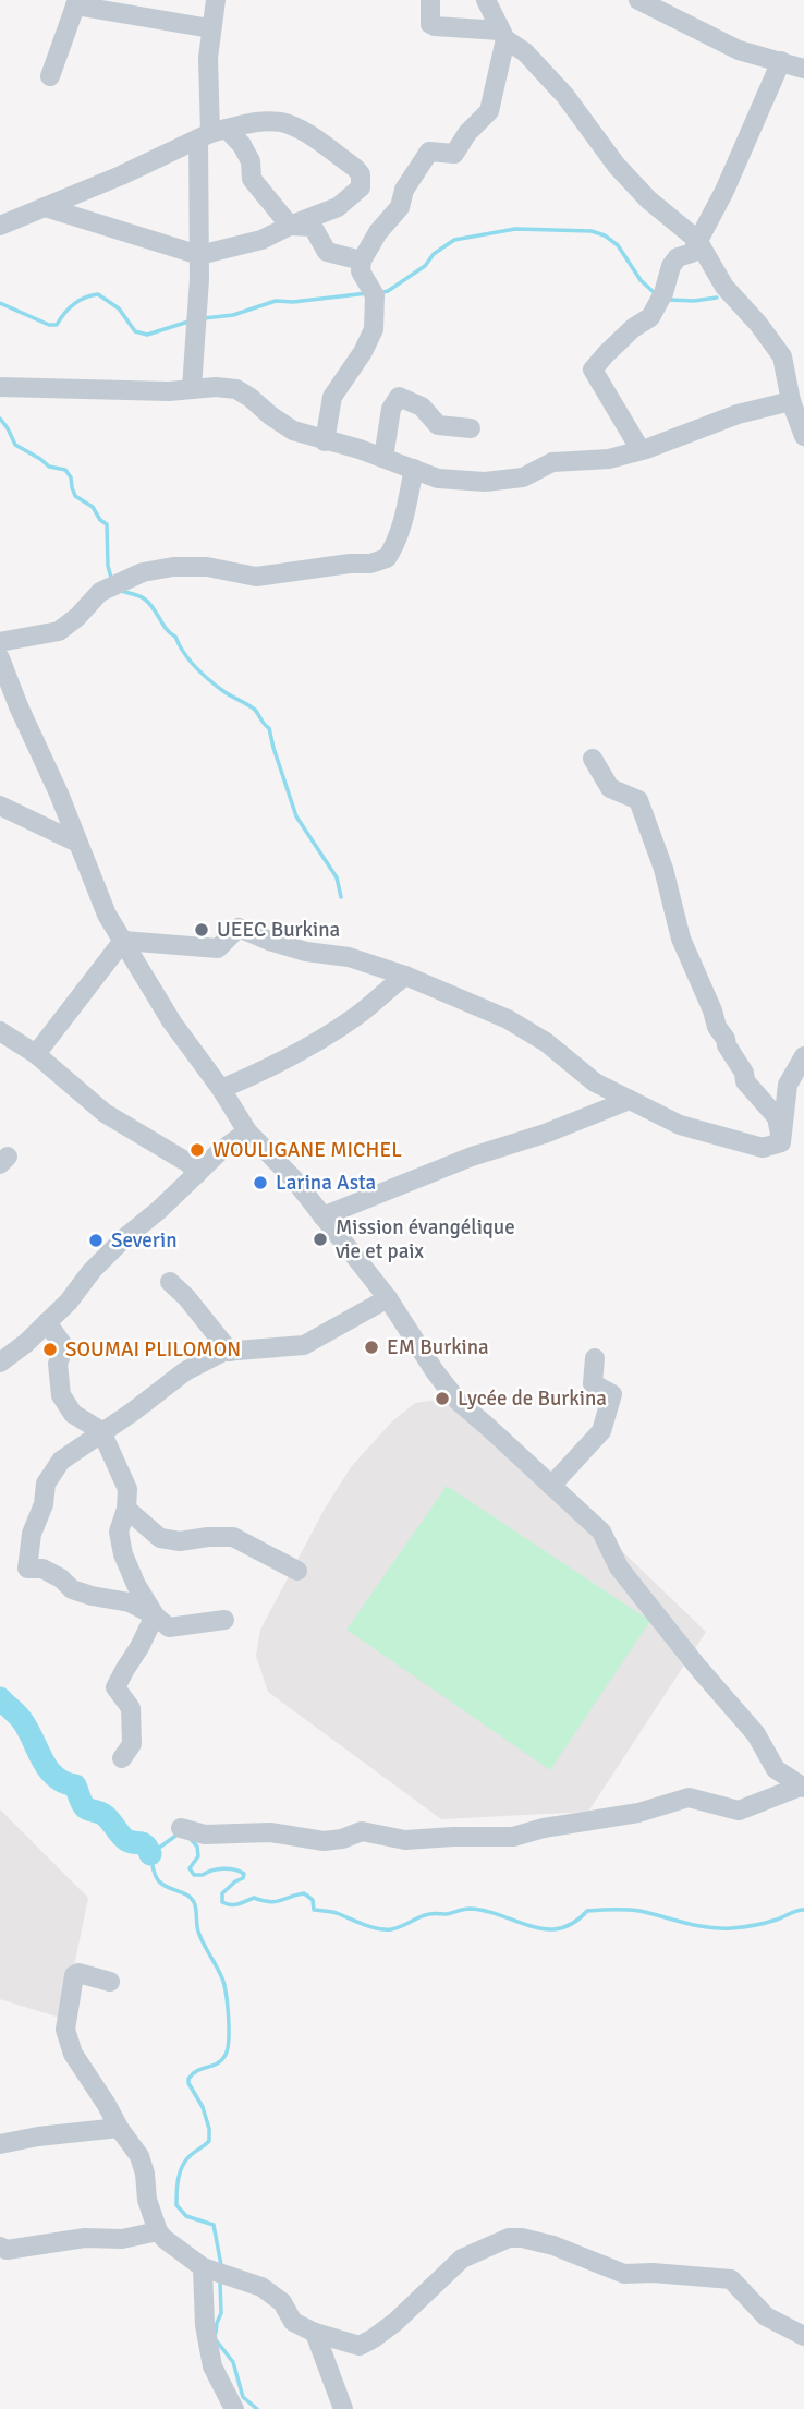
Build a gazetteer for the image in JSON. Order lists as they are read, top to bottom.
{
  "places": [
    "UEEC Burkina",
    "WOULIGANE MICHEL",
    "Larina Asta",
    "Mission évangélique vie et paix",
    "Severin",
    "EM Burkina",
    "SOUMAI PLILOMON",
    "Lycée de Burkina"
  ]
}
